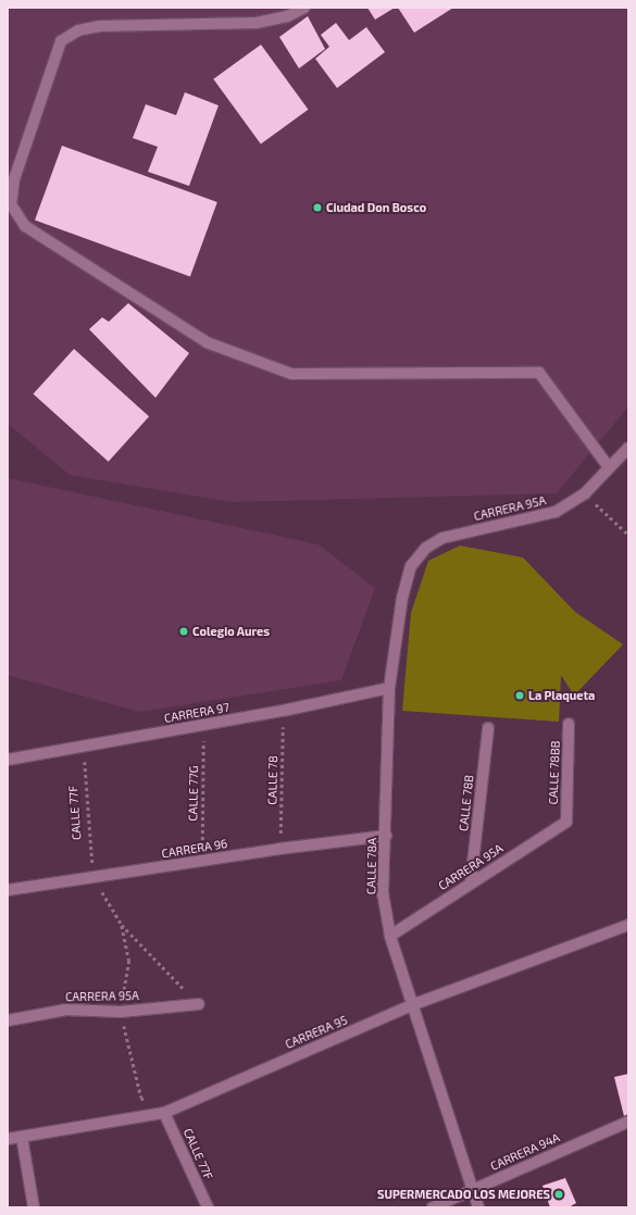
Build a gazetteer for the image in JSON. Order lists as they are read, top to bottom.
{
  "streets": {
    "street": [
      "CARRERA 95A",
      "CARRERA 97",
      "CALLE 78BB",
      "CALLE 78B",
      "CALLE 77F",
      "CARRERA 96",
      "CALLE 78A",
      "CARRERA 95",
      "CARRERA 94A"
    ],
    "path": ["CALLE 78", "CALLE 77G"]
  },
  "crossings": [
    ["CARRERA 95A", "CALLE 78BB"],
    ["CARRERA 95A", "CALLE 78B"],
    ["CARRERA 95A", "CALLE 78A"],
    ["CARRERA 97", "CALLE 78"],
    ["CARRERA 97", "CALLE 77G"],
    ["CARRERA 97", "CALLE 77F"],
    ["CARRERA 97", "CALLE 78A"],
    ["CALLE 78", "CARRERA 96"],
    ["CALLE 77G", "CARRERA 96"],
    ["CALLE 77F", "CARRERA 96"],
    ["CALLE 77F", "CARRERA 95"],
    ["CARRERA 96", "CALLE 78A"],
    ["CALLE 78A", "CARRERA 95"],
    ["CALLE 78A", "CARRERA 94A"]
  ],
  "places": [
    "Ciudad Don Bosco",
    "Colegio Aures",
    "La Plaqueta",
    "SUPERMERCADO LOS MEJORES"
  ]
}
